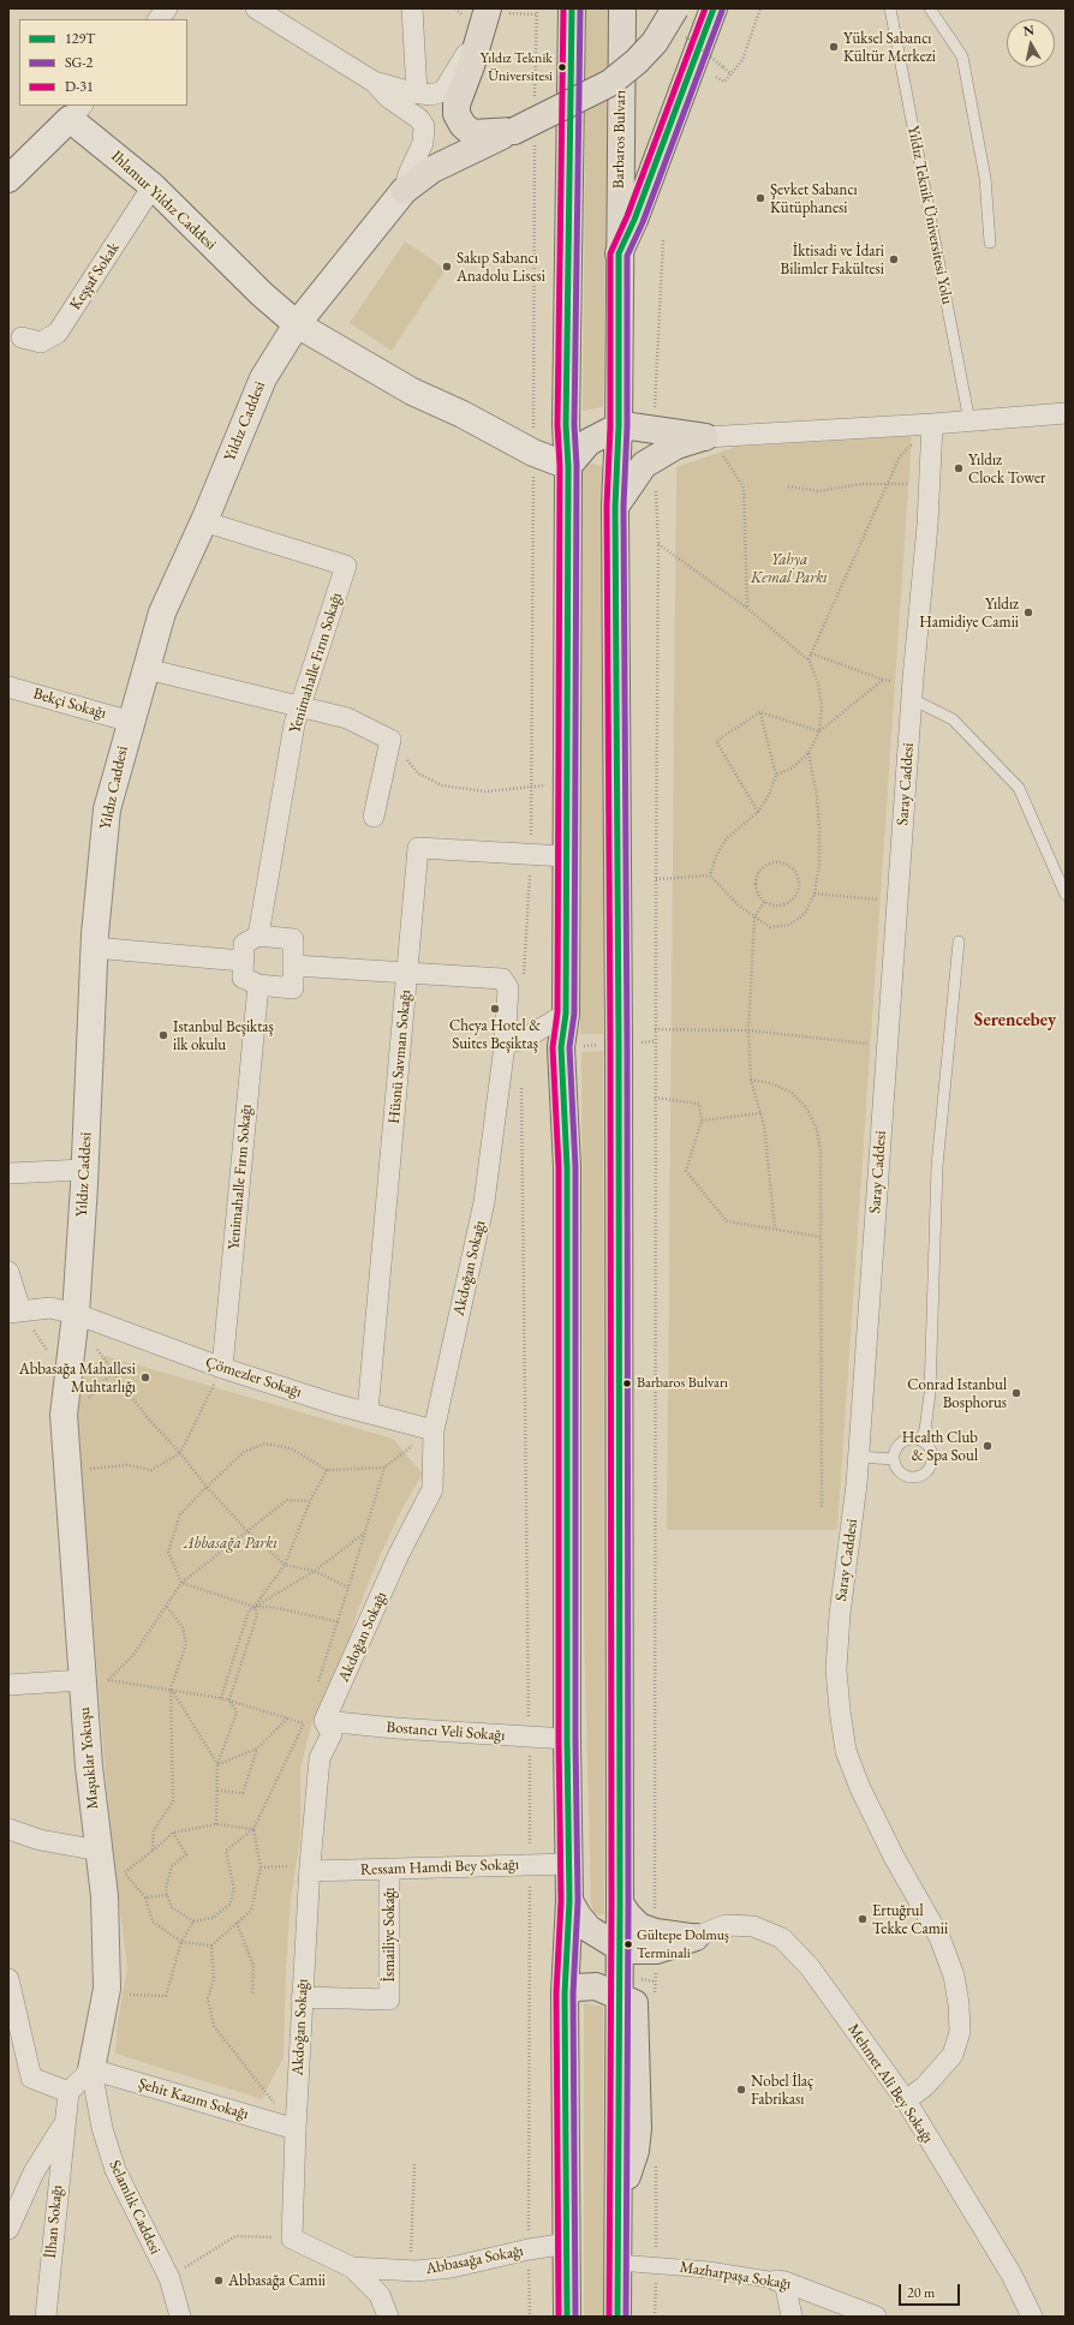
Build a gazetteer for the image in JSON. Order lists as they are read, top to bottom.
{
  "streets": {
    "main road": ["Barbaros Bulvarı"],
    "street": [
      "Ihlamur Yıldız Caddesi",
      "Keşşaf Sokak",
      "Yıldız Caddesi",
      "Yenimahalle Fırın Sokağı",
      "Bekçi Sokağı",
      "Saray Caddesi",
      "Hüsnü Savman Sokağı",
      "Akdoğan Sokağı",
      "Çömezler Sokağı",
      "Bostancı Veli Sokağı",
      "Maşuklar Yokuşu",
      "Ressam Hamdi Bey Sokağı",
      "İsmailiye Sokağı",
      "Mehmet Ali Bey Sokağı",
      "Şehit Kazım Sokağı",
      "Selamlık Caddesi",
      "İlhan Sokağı",
      "Abbasağa Sokağı",
      "Mazharpaşa Sokağı"
    ],
    "lane": ["Yıldız Teknik Üniversitesi Yolu"]
  },
  "crossings": [
    ["Barbaros Bulvarı", "Mazharpaşa Sokağı"],
    ["Ihlamur Yıldız Caddesi", "Keşşaf Sokak"],
    ["Ihlamur Yıldız Caddesi", "Yıldız Caddesi"],
    ["Yıldız Caddesi", "Yenimahalle Fırın Sokağı"],
    ["Yıldız Caddesi", "Bekçi Sokağı"],
    ["Yıldız Caddesi", "Çömezler Sokağı"],
    ["Yıldız Caddesi", "Maşuklar Yokuşu"],
    ["Yenimahalle Fırın Sokağı", "Çömezler Sokağı"],
    ["Saray Caddesi", "Mehmet Ali Bey Sokağı"],
    ["Hüsnü Savman Sokağı", "Akdoğan Sokağı"],
    ["Hüsnü Savman Sokağı", "Çömezler Sokağı"],
    ["Akdoğan Sokağı", "Çömezler Sokağı"],
    ["Akdoğan Sokağı", "Bostancı Veli Sokağı"],
    ["Akdoğan Sokağı", "Ressam Hamdi Bey Sokağı"],
    ["Akdoğan Sokağı", "İsmailiye Sokağı"],
    ["Akdoğan Sokağı", "Şehit Kazım Sokağı"],
    ["Çömezler Sokağı", "Maşuklar Yokuşu"],
    ["Maşuklar Yokuşu", "Şehit Kazım Sokağı"],
    ["Maşuklar Yokuşu", "Selamlık Caddesi"],
    ["Ressam Hamdi Bey Sokağı", "İsmailiye Sokağı"],
    ["Şehit Kazım Sokağı", "Selamlık Caddesi"]
  ],
  "districts": ["Serencebey"],
  "parks": ["Yahya Kemal Parkı", "Abbasağa Parkı"],
  "places": [
    "Yüksel Sabancı Kültür Merkezi",
    "Yıldız Teknik Üniversitesi",
    "Şevket Sabancı Kütüphanesi",
    "İktisadi ve İdari Bilimler Fakültesi",
    "Sakıp Sabancı Anadolu Lisesi",
    "Yıldız Clock Tower",
    "Yıldız Hamidiye Camii",
    "Cheya Hotel & Suites Beşiktaş",
    "Istanbul Beşiktaş ilk okulu",
    "Abbasağa Mahallesi Muhtarlığı",
    "Barbaros Bulvarı",
    "Conrad Istanbul Bosphorus",
    "Health Club & Spa Soul",
    "Ertuğrul Tekke Camii",
    "Gültepe Dolmuş Terminali",
    "Nobel İlaç Fabrikası",
    "Abbasağa Camii"
  ],
  "lines": ["transit line 129T", "transit line SG-2", "transit line D-31"],
  "legend": ["129T", "SG-2", "D-31"],
  "scale_bar": "20 m",
  "north": "top"
}
